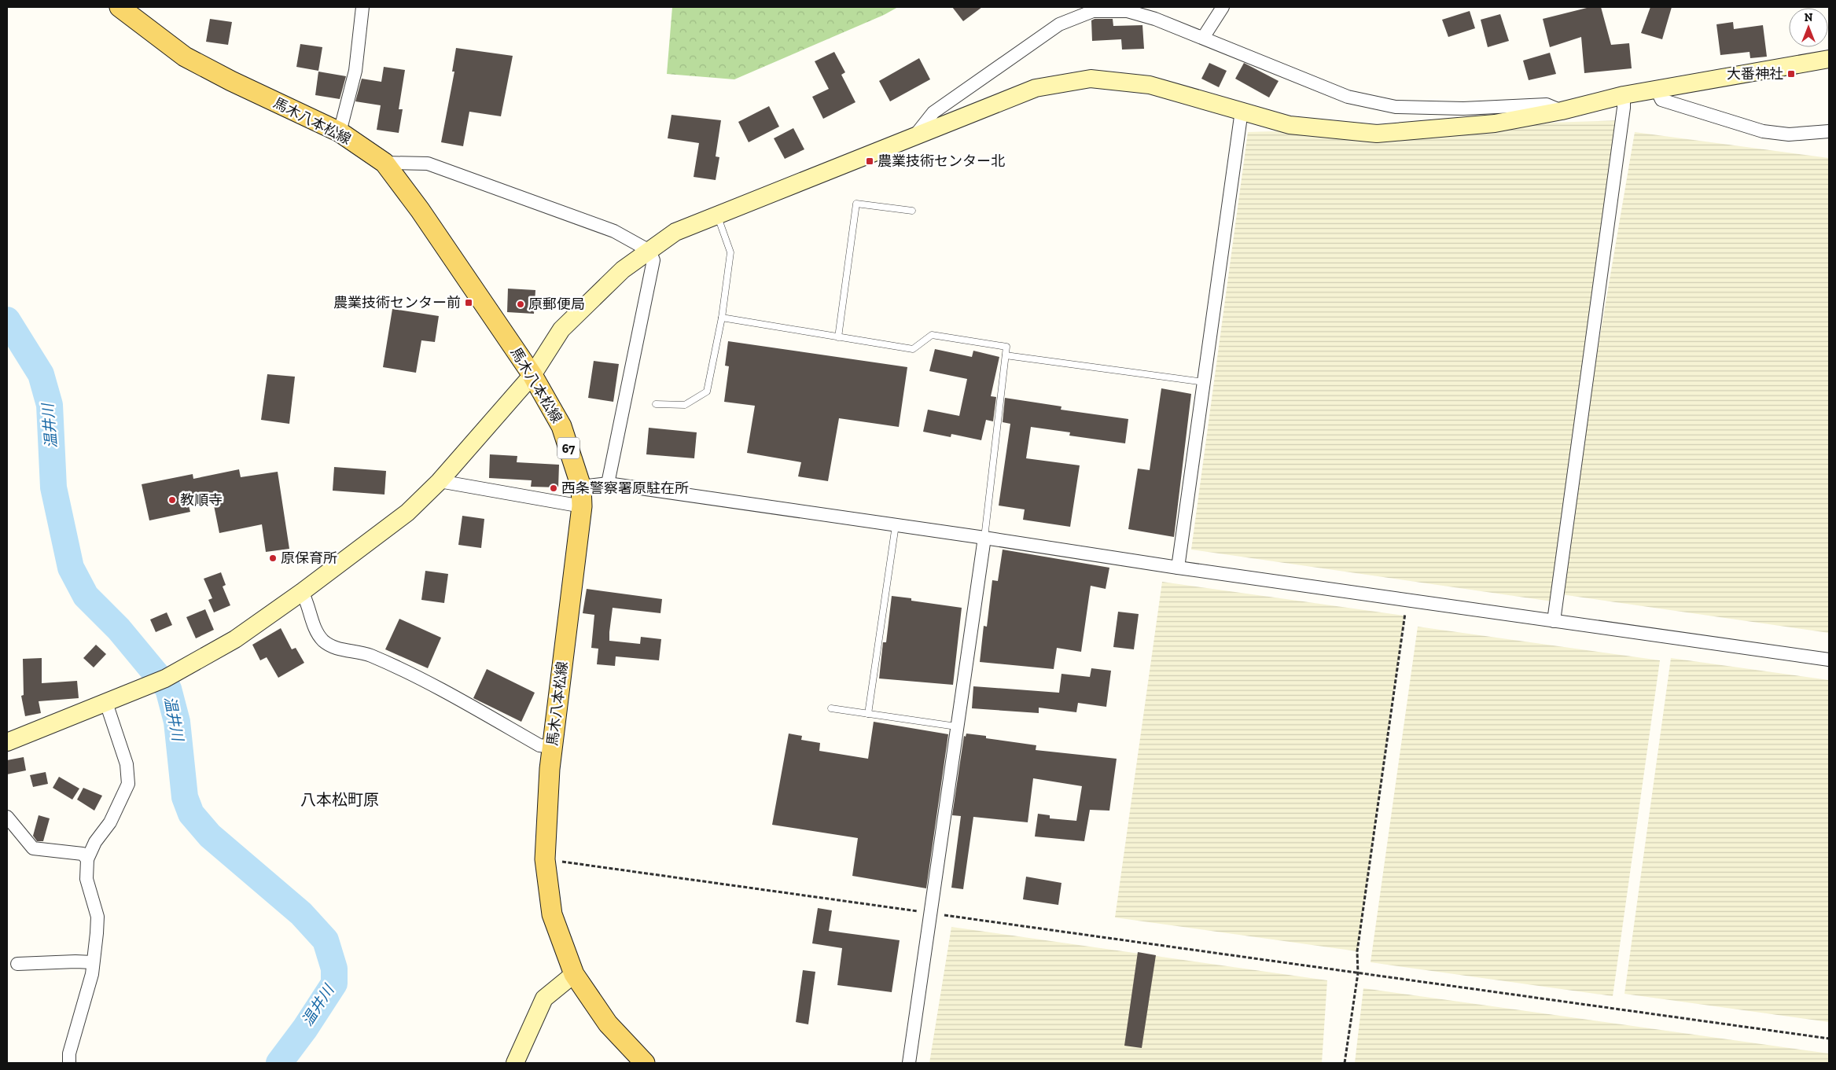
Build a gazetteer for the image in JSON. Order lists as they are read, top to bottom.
{
  "streets": {
    "main road": ["馬木八本松線", "67"]
  },
  "districts": ["八本松町原"],
  "water": ["温井川"],
  "places": {
    "transit": ["大番神社", "農業技術センター北", "農業技術センター前"],
    "other": [
      "原郵便局",
      "西条警察署原駐在所",
      "教順寺",
      "原保育所"
    ]
  },
  "north": "top"
}
